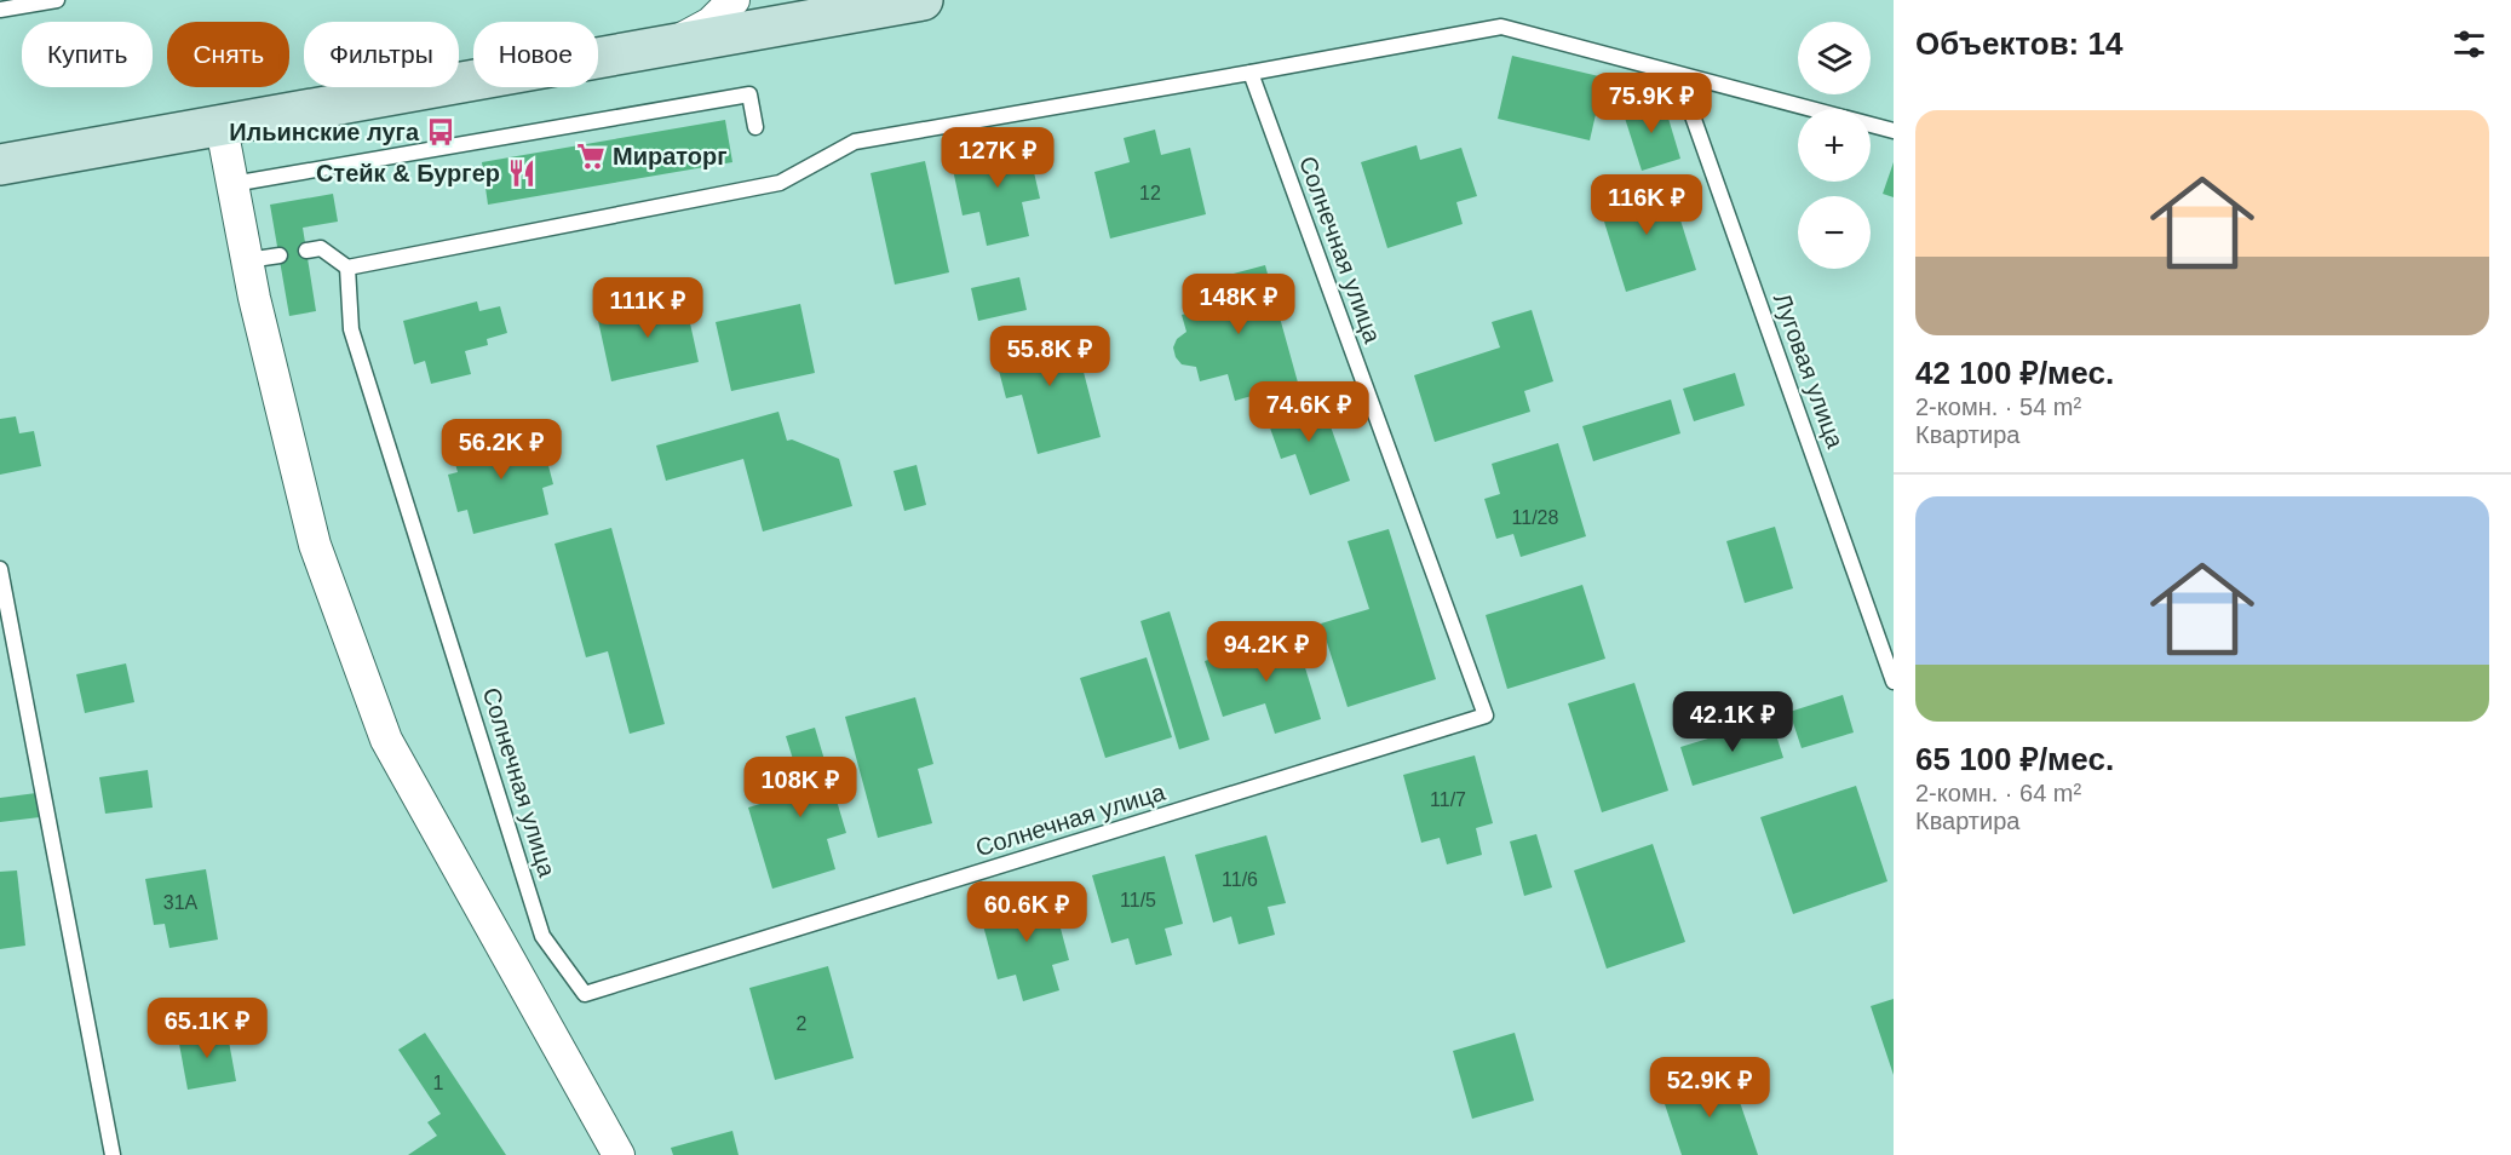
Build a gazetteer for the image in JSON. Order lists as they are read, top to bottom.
{
  "streets": {
    "lane": ["Солнечная улица", "Луговая улица"]
  },
  "places": {
    "bus stop": ["Ильинские луга"],
    "supermarket": ["Мираторг"],
    "restaurant": ["Стейк & Бургер"]
  },
  "house_numbers": [
    "12",
    "11/28",
    "11/7",
    "11/6",
    "11/5",
    "31А",
    "2",
    "1"
  ],
  "page": {
    "heading": "Объектов: 14",
    "map_buttons": ["+", "−"],
    "chip": [
      "Купить",
      "Снять",
      "Фильтры",
      "Новое"
    ],
    "price": [
      "75.9K ₽",
      "127K ₽",
      "116K ₽",
      "148K ₽",
      "111K ₽",
      "55.8K ₽",
      "74.6K ₽",
      "56.2K ₽",
      "94.2K ₽",
      "42.1K ₽",
      "108K ₽",
      "60.6K ₽",
      "65.1K ₽",
      "52.9K ₽"
    ],
    "list": [
      {
        "name": "42 100 ₽/мес.",
        "note": "2-комн. · 54 m² · Квартира"
      },
      {
        "name": "65 100 ₽/мес.",
        "note": "2-комн. · 64 m² · Квартира"
      }
    ]
  }
}
